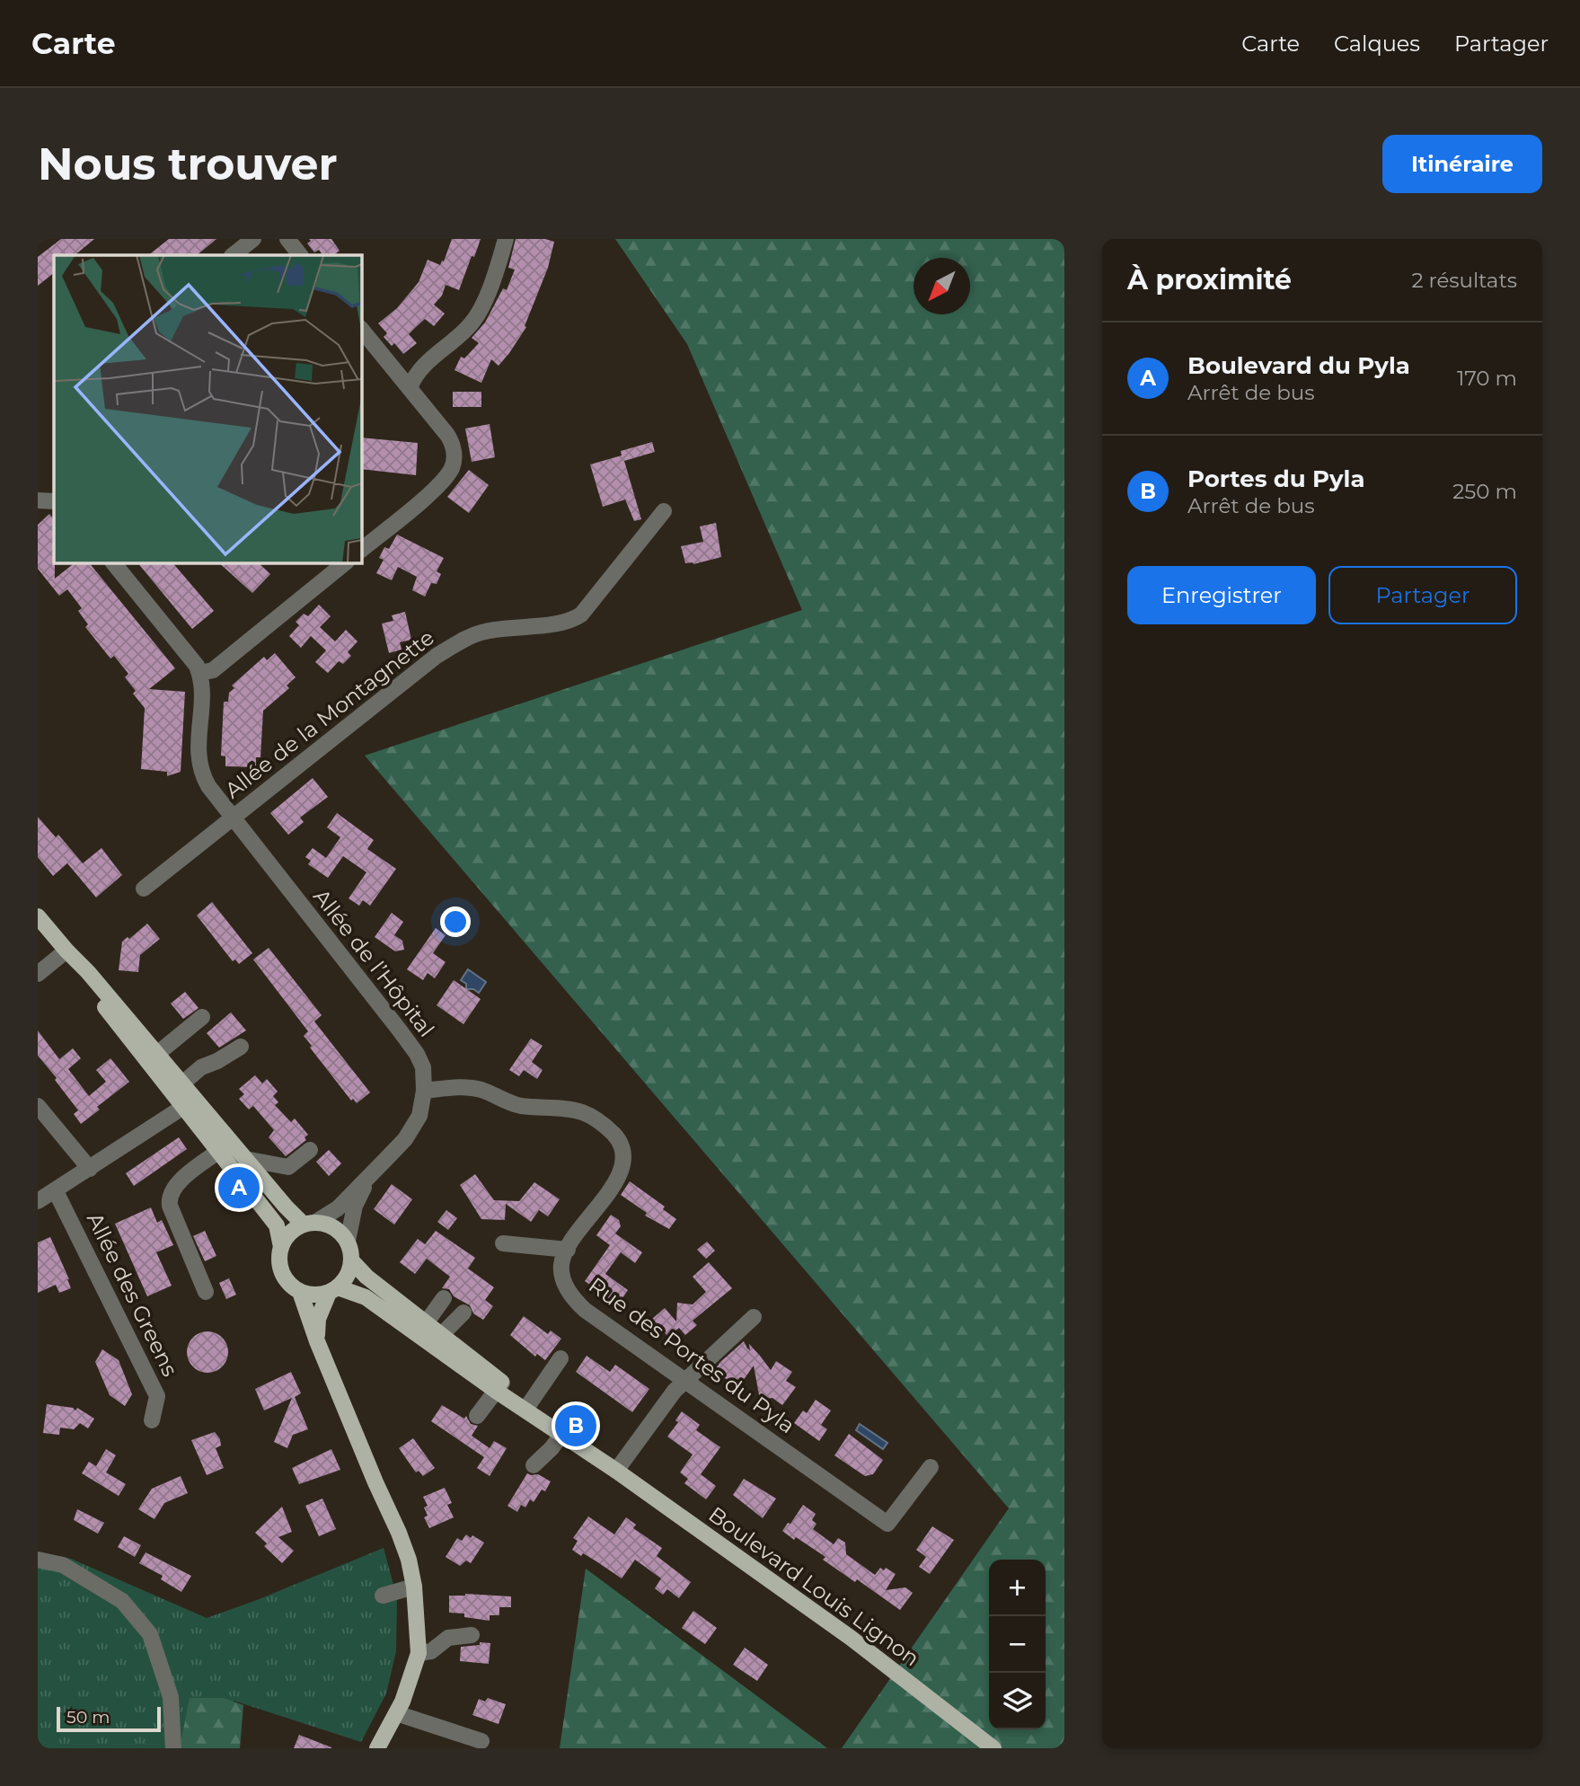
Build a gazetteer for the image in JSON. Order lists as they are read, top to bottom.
{
  "streets": {
    "main road": ["Boulevard Louis Lignon"],
    "street": [
      "Allée de la Montagnette",
      "Allée de l’Hôpital",
      "Allée des Greens",
      "Rue des Portes du Pyla"
    ]
  },
  "crossings": [
    ["Allée de la Montagnette", "Allée de l’Hôpital"],
    ["Allée de l’Hôpital", "Rue des Portes du Pyla"]
  ],
  "scale_bar": "50 m",
  "north": "bottom left",
  "page": {
    "header": "Carte",
    "nav": ["Carte", "Calques", "Partager"],
    "buttons": [
      "Itinéraire",
      ["Enregistrer", "Partager"]
    ],
    "title": "Nous trouver",
    "heading": ["À proximité", "2 résultats"],
    "list": [
      {
        "mark": "A",
        "name": "Boulevard du Pyla",
        "note": "Arrêt de bus",
        "value": "170 m"
      },
      {
        "mark": "B",
        "name": "Portes du Pyla",
        "note": "Arrêt de bus",
        "value": "250 m"
      }
    ],
    "pins": ["A", "B"],
    "map_buttons": ["+", "−"],
    "scale": "50 m"
  }
}
